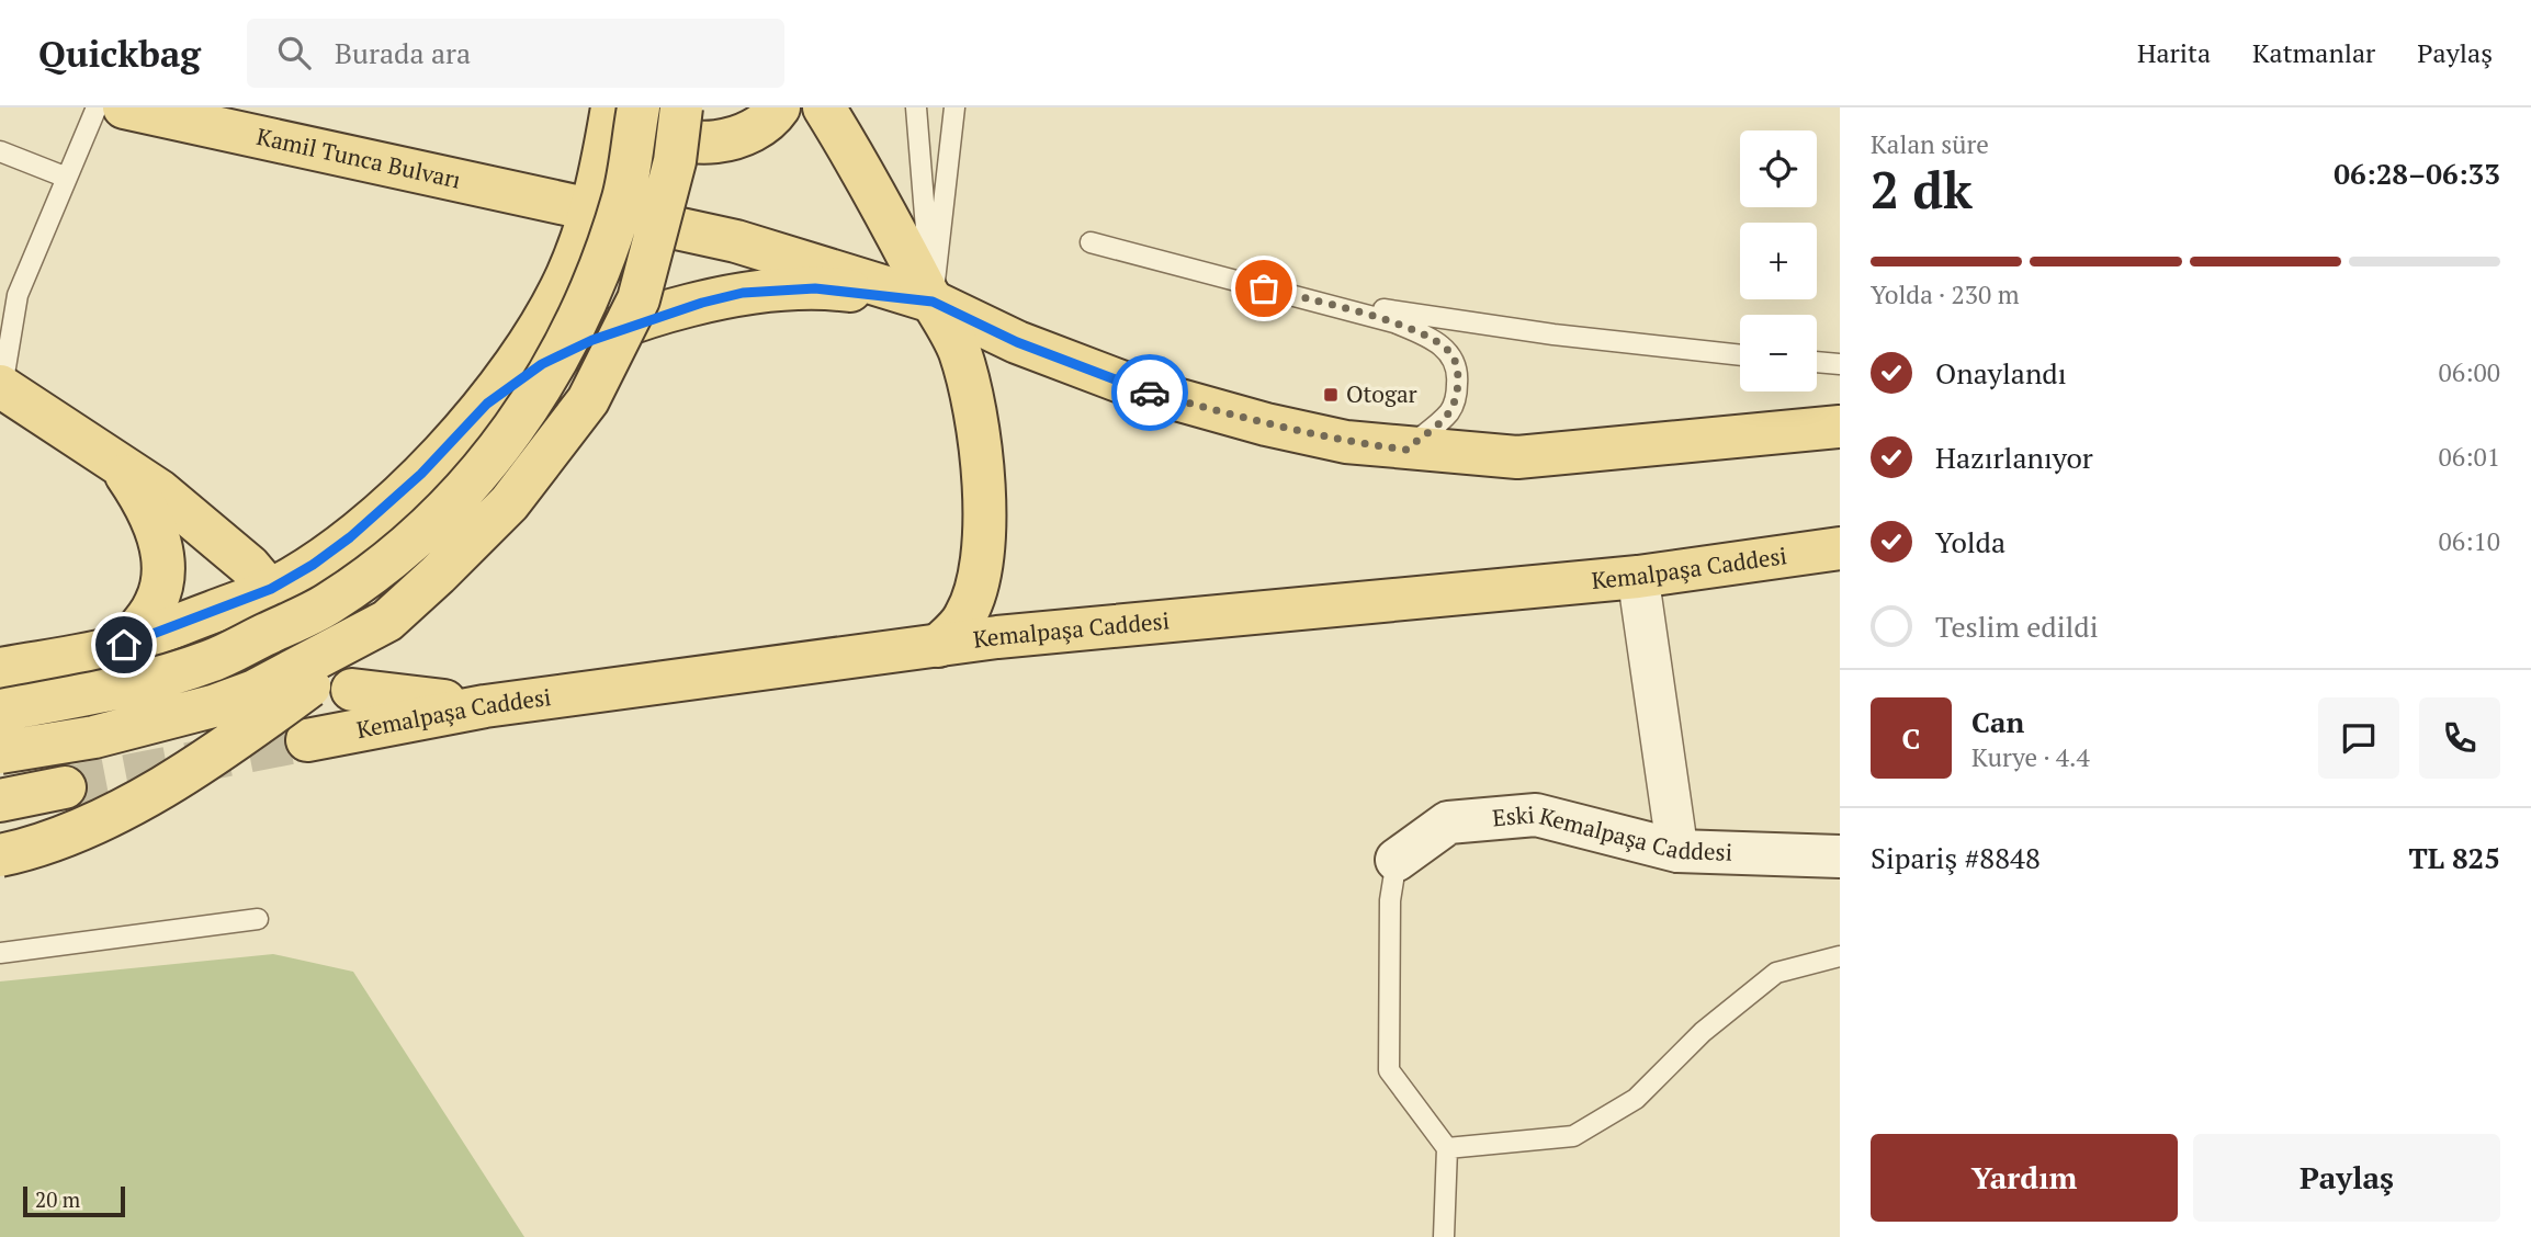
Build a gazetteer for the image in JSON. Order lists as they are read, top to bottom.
{
  "streets": {
    "main road": ["Kamil Tunca Bulvarı", "Kemalpaşa Caddesi"],
    "street": ["Eski Kemalpaşa Caddesi"]
  },
  "places": {
    "transit": ["Otogar"]
  },
  "scale_bar": "20 m",
  "page": {
    "header": "Quickbag",
    "search": "Burada ara",
    "nav": ["Harita", "Katmanlar", "Paylaş"],
    "heading": ["2 dk", "Kalan süre", "06:28–06:33"],
    "panel": [
      "Can",
      "Kurye · 4.4",
      "Sipariş #8848",
      "TL 825"
    ],
    "map_buttons": ["+", "−"],
    "bar": "Yolda · 230 m",
    "list": [
      ["Onaylandı", "06:00"],
      ["Hazırlanıyor", "06:01"],
      ["Yolda", "06:10"],
      "Teslim edildi"
    ],
    "round": "C",
    "buttons": ["Yardım", "Paylaş"],
    "scale": "20 m"
  }
}
